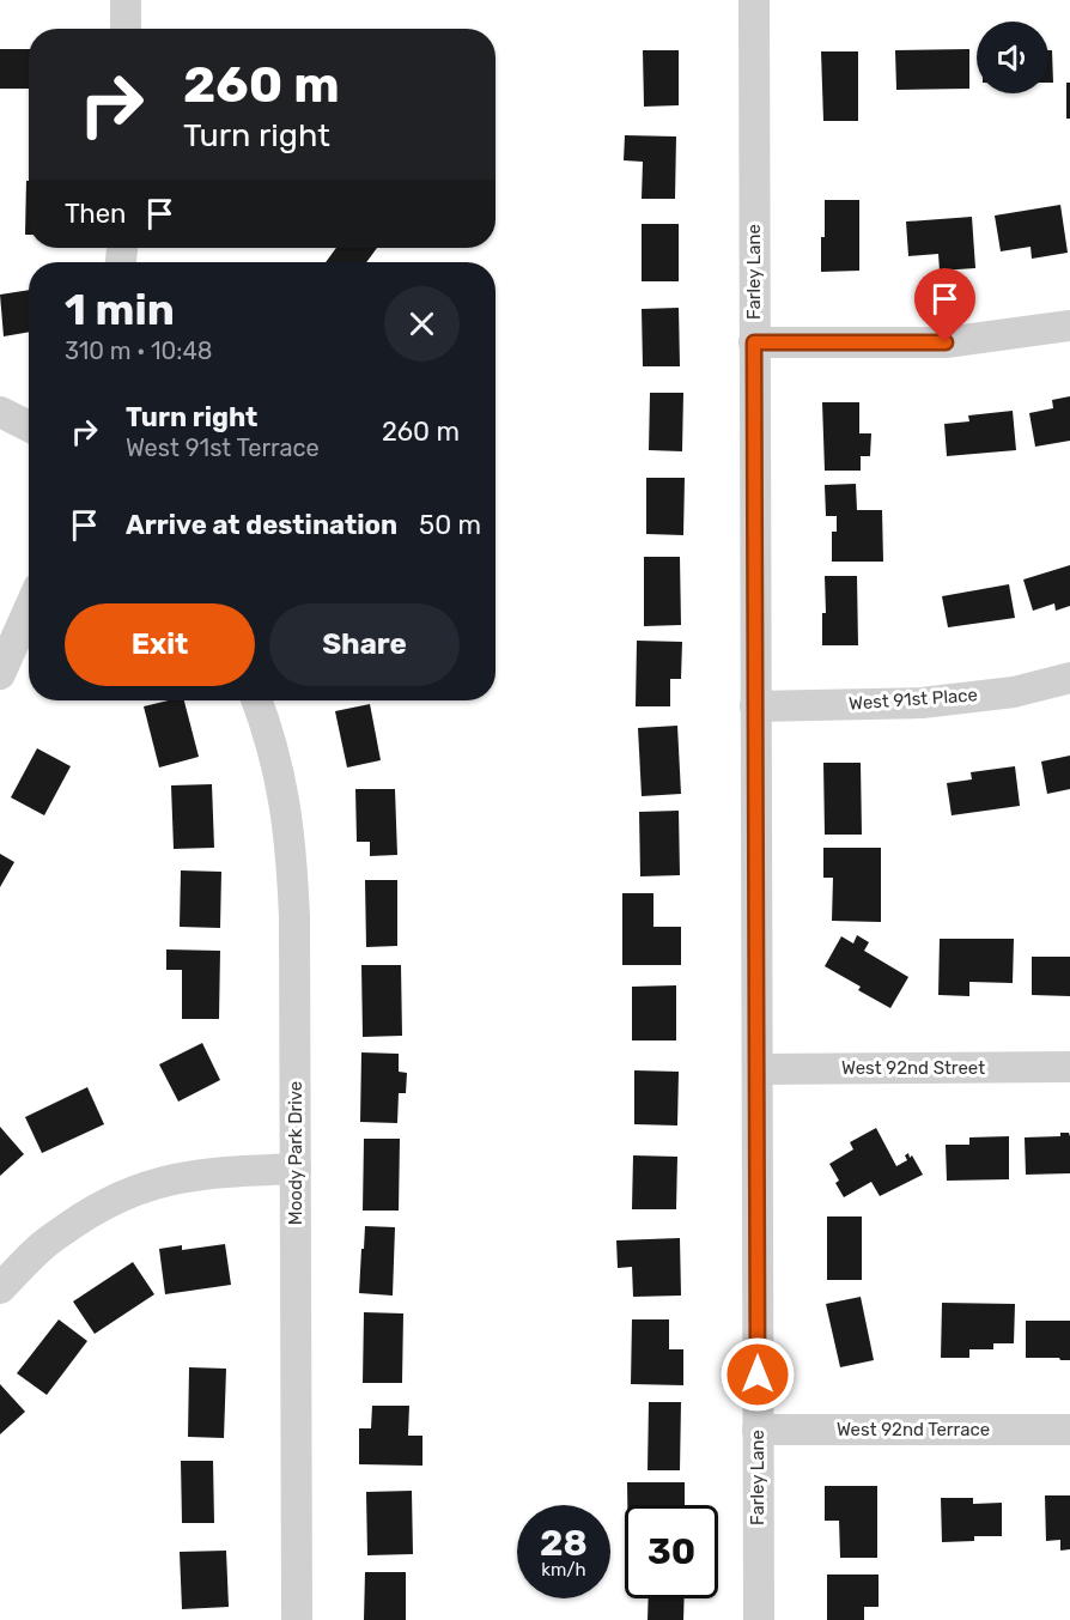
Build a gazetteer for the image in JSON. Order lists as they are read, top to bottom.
{
  "streets": {
    "street": [
      "Farley Lane",
      "West 91st Place",
      "West 92nd Street",
      "Moody Park Drive",
      "West 92nd Terrace"
    ]
  },
  "crossings": [
    ["Farley Lane", "West 91st Place"],
    ["Farley Lane", "West 92nd Street"],
    ["Farley Lane", "West 92nd Terrace"]
  ],
  "page": {
    "turn": ["260 m", "Turn right"],
    "then": "Then",
    "heading": ["1 min", "310 m · 10:48"],
    "list": [
      {
        "name": "Turn right",
        "note": "West 91st Terrace",
        "value": "260 m"
      },
      {
        "name": "Arrive at destination",
        "value": "50 m"
      }
    ],
    "buttons": ["Exit", "Share"],
    "speed": "28 km/h",
    "limit": "30"
  }
}
